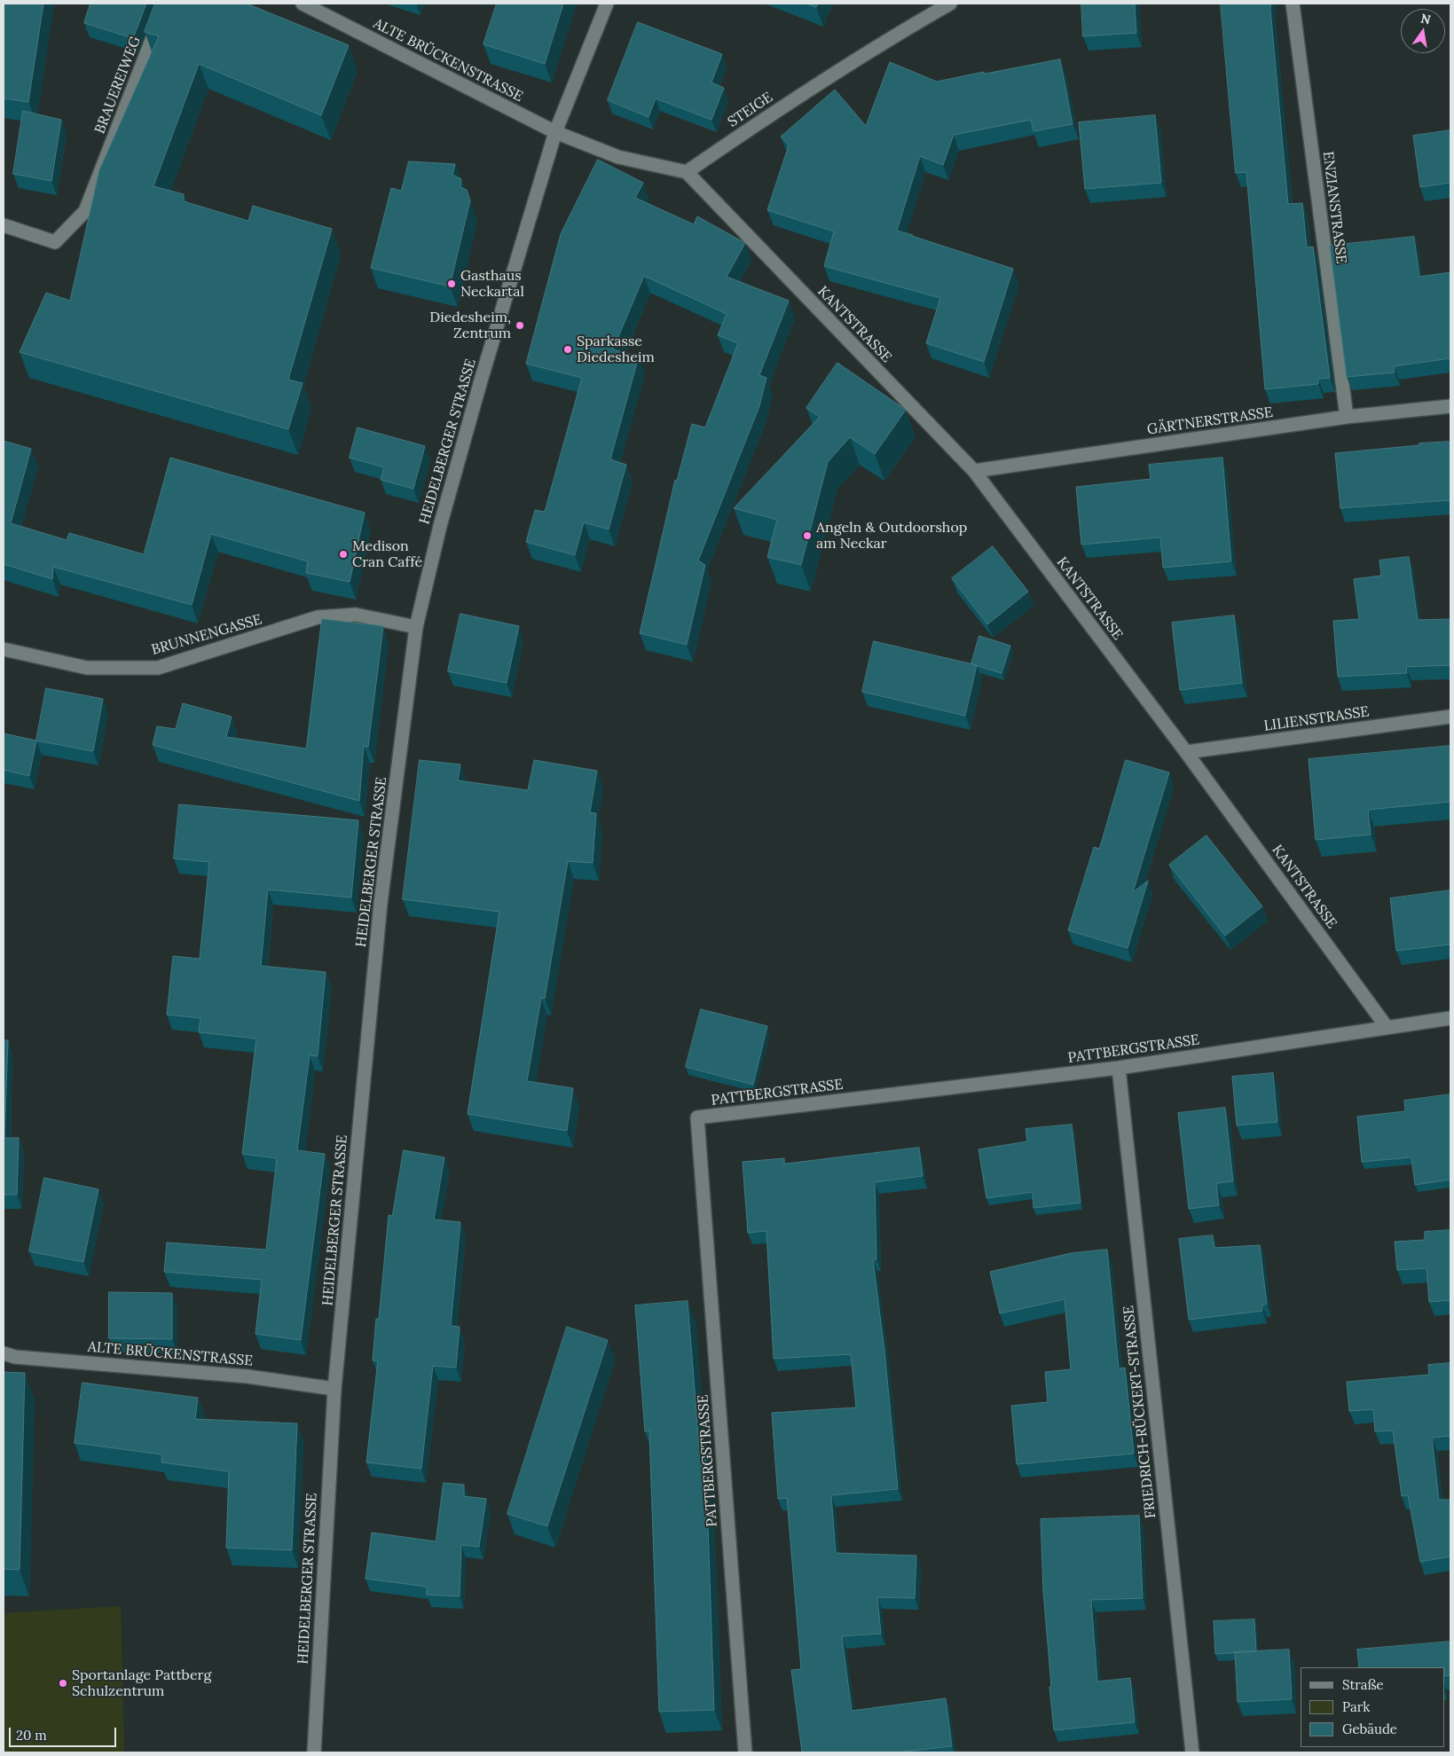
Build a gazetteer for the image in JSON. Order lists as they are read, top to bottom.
{
  "streets": {
    "street": [
      "ALTE BRÜCKENSTRASSE",
      "BRAUEREIWEG",
      "STEIGE",
      "ENZIANSTRASSE",
      "KANTSTRASSE",
      "GÄRTNERSTRASSE",
      "HEIDELBERGER STRASSE",
      "BRUNNENGASSE",
      "LILIENSTRASSE",
      "PATTBERGSTRASSE",
      "FRIEDRICH-RÜCKERT-STRASSE"
    ]
  },
  "crossings": [
    ["ALTE BRÜCKENSTRASSE", "HEIDELBERGER STRASSE"],
    ["STEIGE", "KANTSTRASSE"],
    ["ENZIANSTRASSE", "GÄRTNERSTRASSE"],
    ["KANTSTRASSE", "GÄRTNERSTRASSE"],
    ["KANTSTRASSE", "LILIENSTRASSE"],
    ["KANTSTRASSE", "PATTBERGSTRASSE"],
    ["HEIDELBERGER STRASSE", "BRUNNENGASSE"],
    ["PATTBERGSTRASSE", "FRIEDRICH-RÜCKERT-STRASSE"]
  ],
  "places": [
    "Gasthaus Neckartal",
    "Diedesheim, Zentrum",
    "Sparkasse Diedesheim",
    "Angeln & Outdoorshop am Neckar",
    "Medison Cran Caffé",
    "Sportanlage Pattberg Schulzentrum"
  ],
  "legend": ["Straße", "Park", "Gebäude"],
  "scale_bar": "20 m",
  "north": "top"
}
